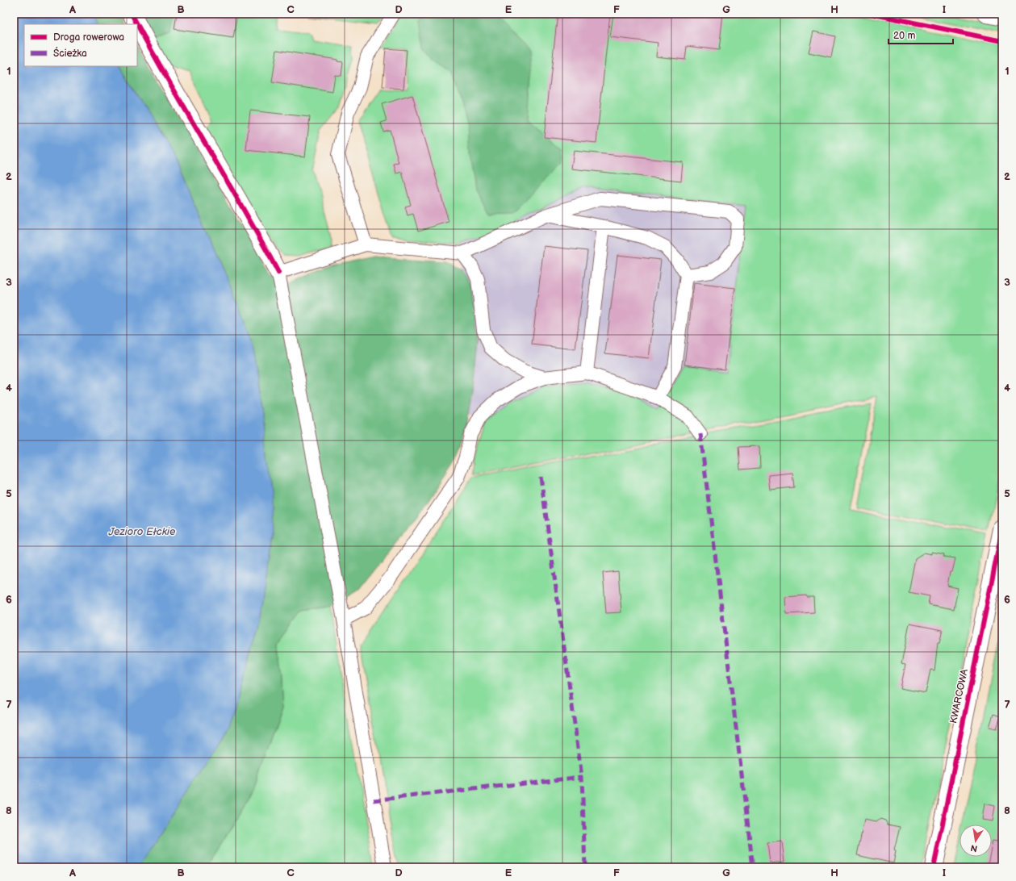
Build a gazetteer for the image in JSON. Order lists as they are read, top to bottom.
{
  "streets": {
    "street": ["KWARCOWA"]
  },
  "water": ["Jezioro Ełckie"],
  "legend": ["Droga rowerowa", "Ścieżka"],
  "scale_bar": "20 m",
  "north": "bottom",
  "grid": {
    "columns": [
      "A",
      "B",
      "C",
      "D",
      "E",
      "F",
      "G",
      "H",
      "I"
    ],
    "rows": [
      "1",
      "2",
      "3",
      "4",
      "5",
      "6",
      "7",
      "8"
    ]
  }
}
